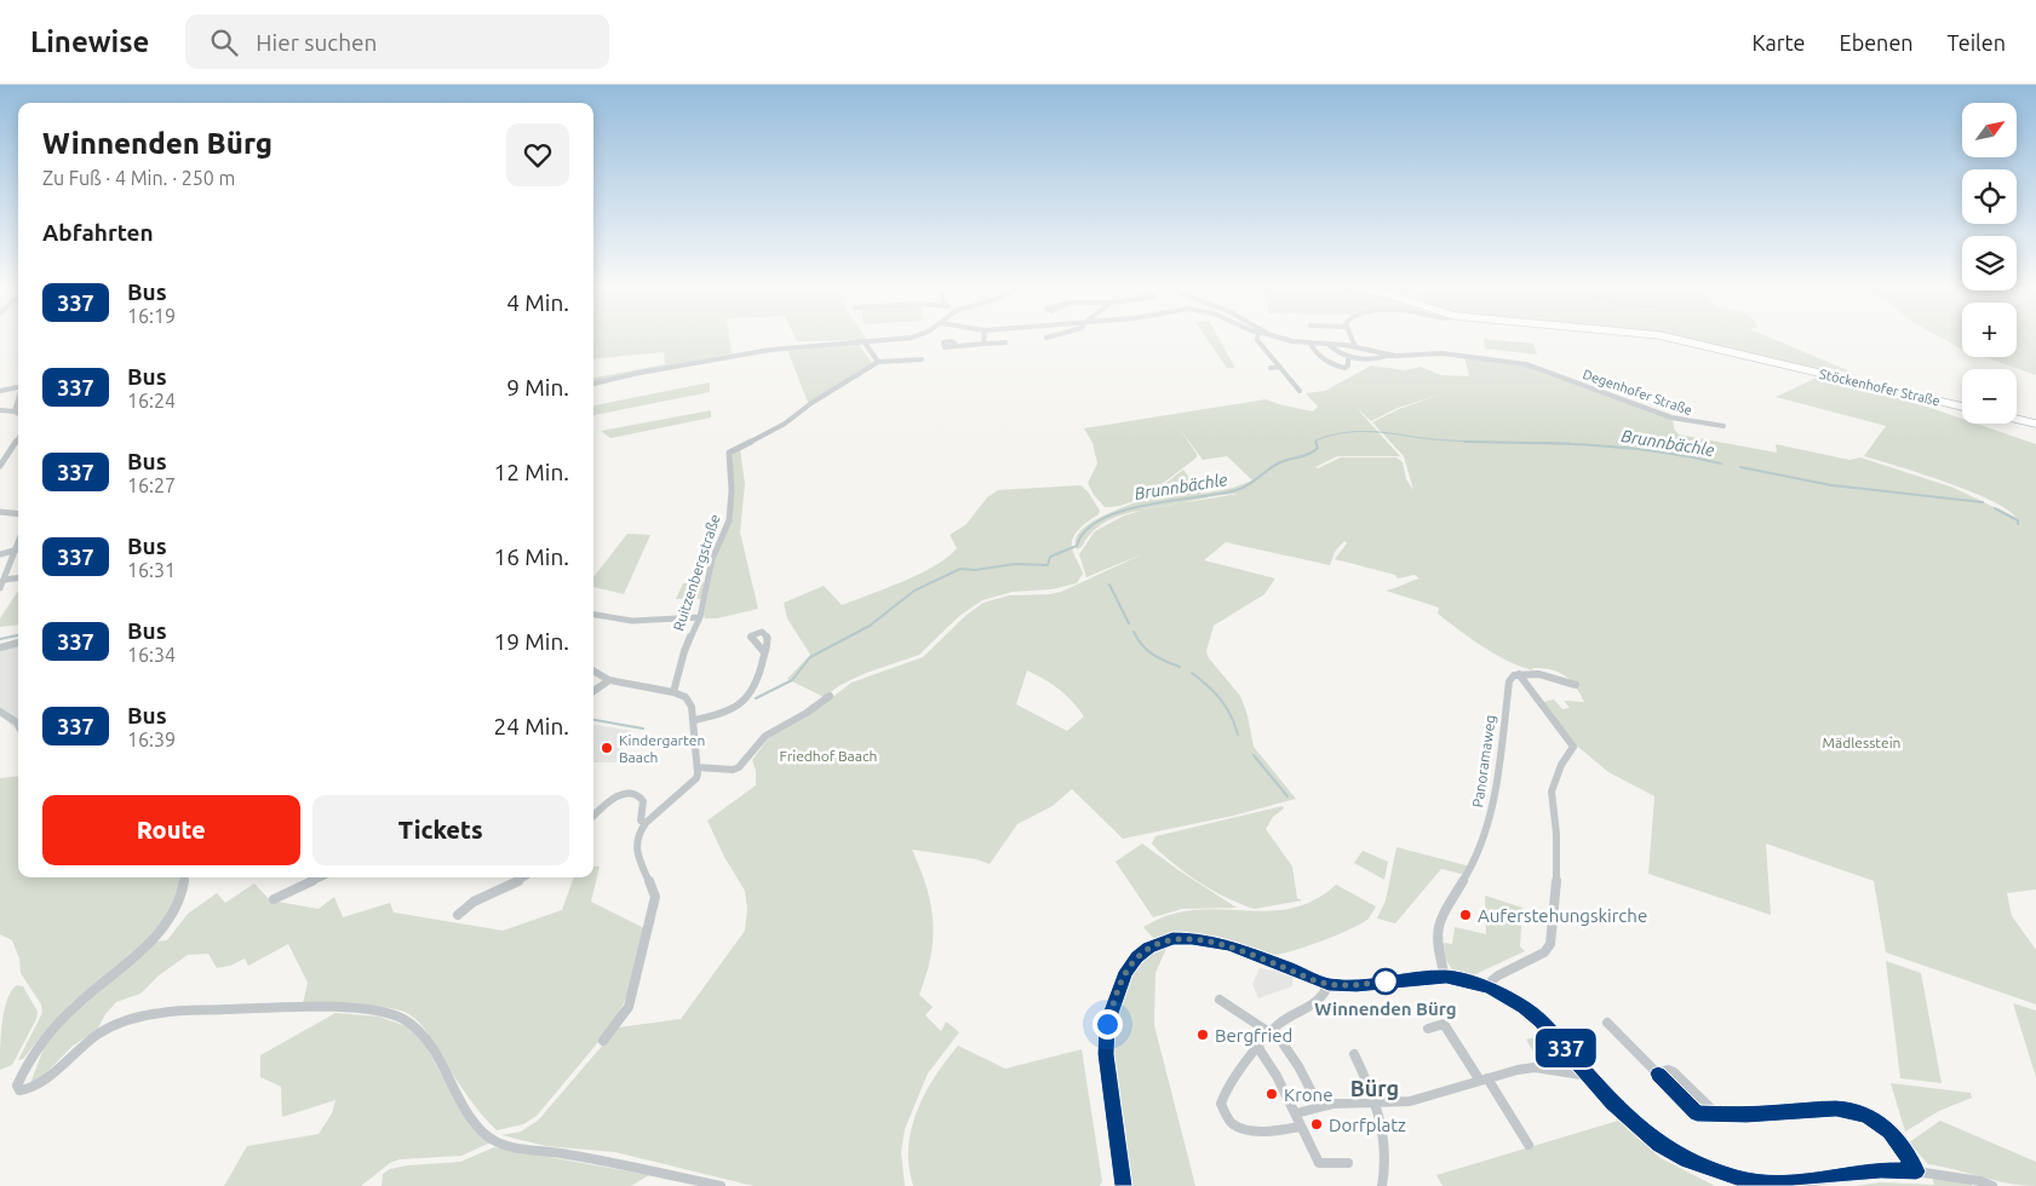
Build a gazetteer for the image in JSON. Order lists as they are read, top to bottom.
{
  "streets": {
    "main road": ["Stöckenhofer Straße"],
    "street": ["Degenhofer Straße", "Ruitzenbergstraße", "Panoramaweg"]
  },
  "districts": ["Bürg"],
  "water": ["Brunnbächle"],
  "parks": ["Mädlesstein", "Friedhof Baach"],
  "places": [
    "Kindergarten Baach",
    "Auferstehungskirche",
    "Winnenden Bürg",
    "Bergfried",
    "Krone",
    "Dorfplatz"
  ],
  "lines": ["bus line 337"],
  "north": "top right",
  "page": {
    "header": "Linewise",
    "search": "Hier suchen",
    "nav": ["Karte", "Ebenen", "Teilen"],
    "on_map": "337",
    "map_buttons": ["+", "−"],
    "heading": [
      ["Winnenden Bürg", "Zu Fuß · 4 Min. · 250 m"],
      "Abfahrten"
    ],
    "list": [
      {
        "mark": "337",
        "name": "Bus",
        "note": "16:19",
        "value": "4 Min."
      },
      {
        "mark": "337",
        "name": "Bus",
        "note": "16:24",
        "value": "9 Min."
      },
      {
        "mark": "337",
        "name": "Bus",
        "note": "16:27",
        "value": "12 Min."
      },
      {
        "mark": "337",
        "name": "Bus",
        "note": "16:31",
        "value": "16 Min."
      },
      {
        "mark": "337",
        "name": "Bus",
        "note": "16:34",
        "value": "19 Min."
      },
      {
        "mark": "337",
        "name": "Bus",
        "note": "16:39",
        "value": "24 Min."
      }
    ],
    "buttons": ["Route", "Tickets"]
  }
}
